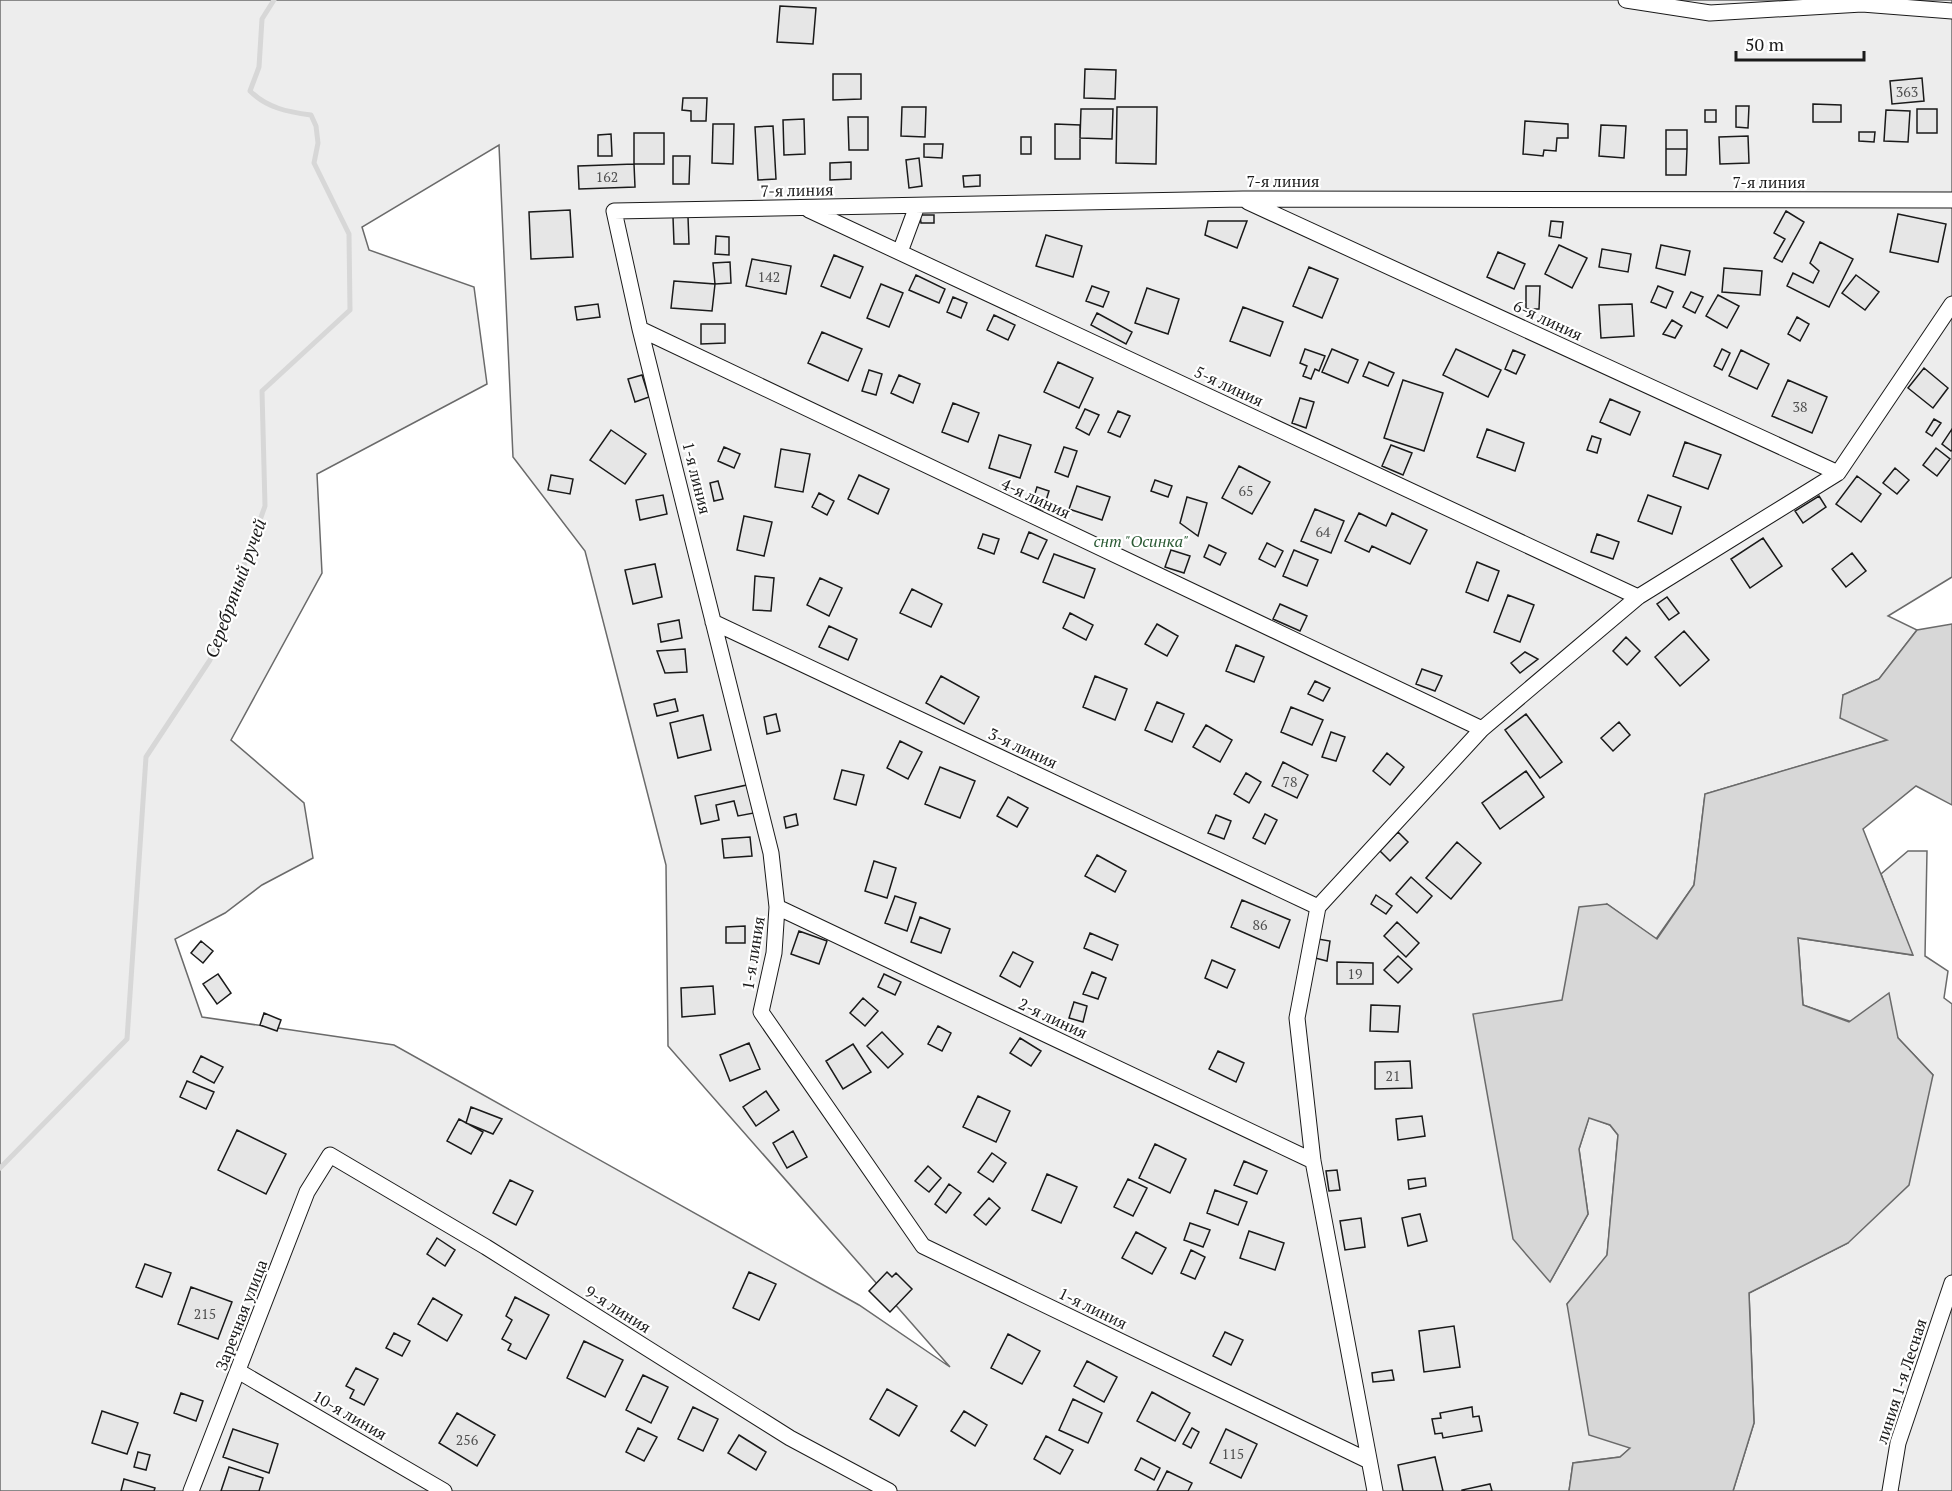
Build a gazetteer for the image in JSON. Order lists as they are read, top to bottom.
{
  "streets": {
    "street": [
      "7-я линия",
      "6-я линия",
      "5-я линия",
      "1-я линия",
      "4-я линия",
      "3-я линия",
      "2-я линия",
      "9-я линия",
      "Заречная улица",
      "линия 1-я Лесная",
      "10-я линия"
    ]
  },
  "crossings": [
    ["7-я линия", "6-я линия"],
    ["7-я линия", "5-я линия"],
    ["7-я линия", "1-я линия"],
    ["1-я линия", "4-я линия"],
    ["1-я линия", "3-я линия"],
    ["1-я линия", "2-я линия"],
    ["9-я линия", "Заречная улица"],
    ["Заречная улица", "10-я линия"]
  ],
  "water": ["Серебряный ручей"],
  "parks": ["снт \"Осинка\""],
  "house_numbers": [
    "363",
    "162",
    "142",
    "38",
    "65",
    "64",
    "78",
    "86",
    "19",
    "21",
    "215",
    "256",
    "115"
  ],
  "scale_bar": "50 m"
}
